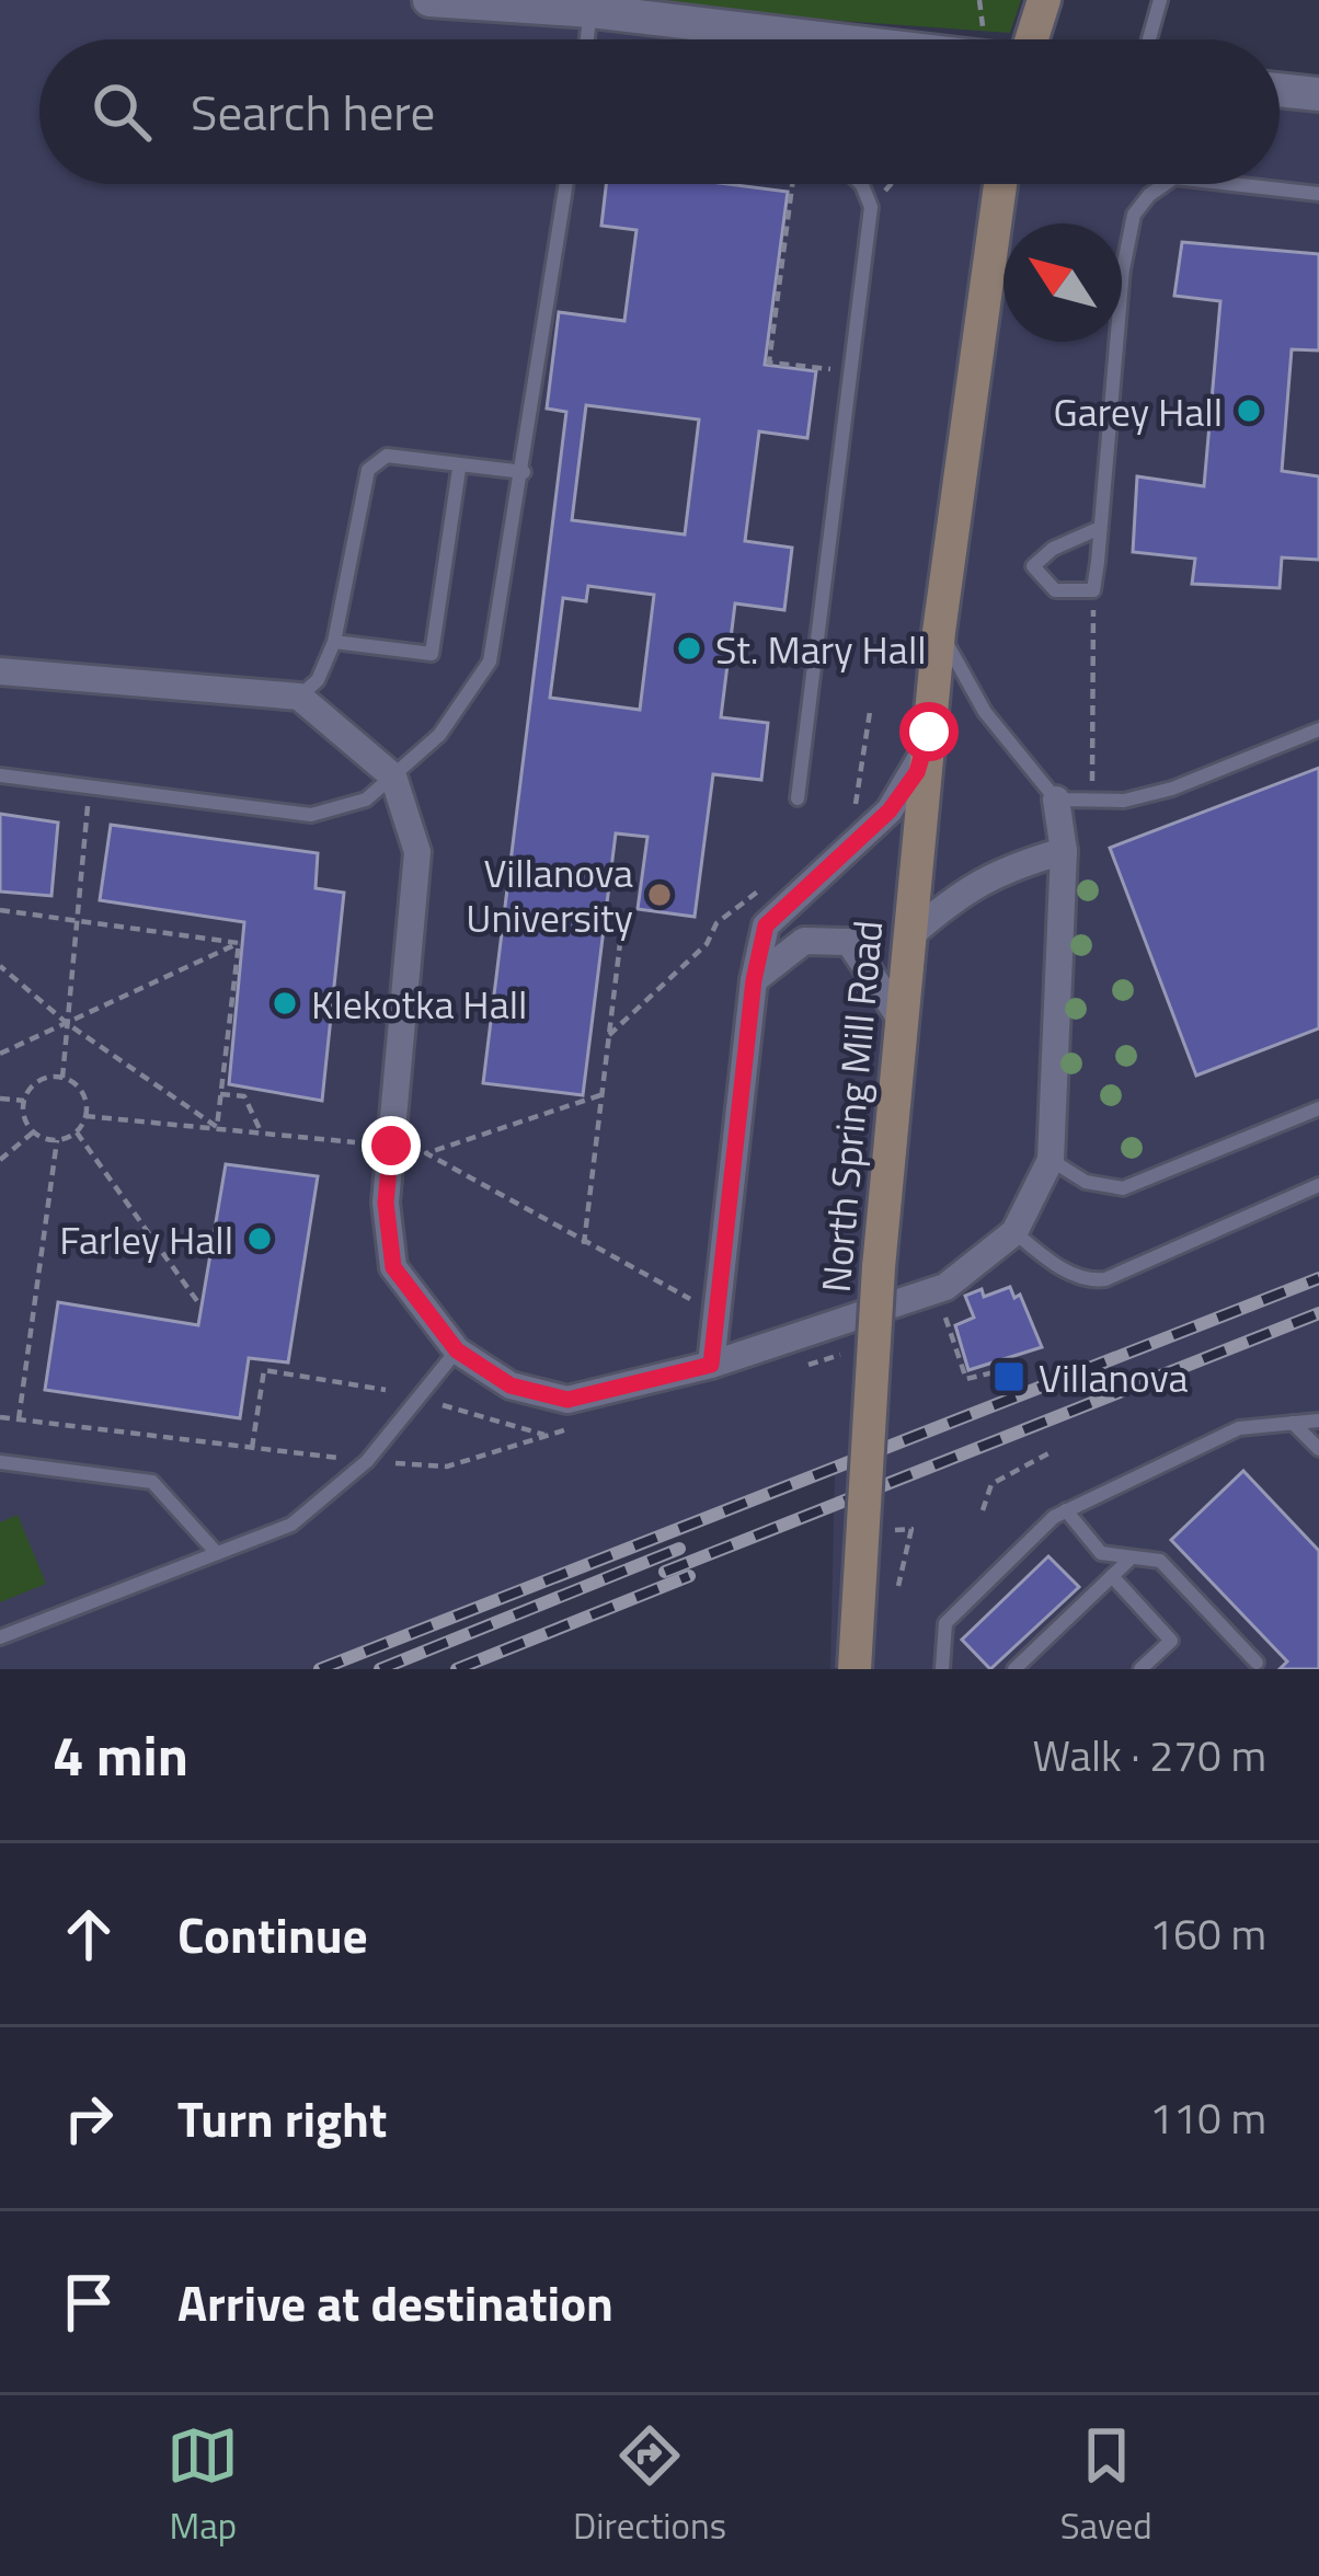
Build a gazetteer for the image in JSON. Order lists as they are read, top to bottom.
{
  "streets": {
    "main road": ["North Spring Mill Road"]
  },
  "places": {
    "other": [
      "Garey Hall",
      "St. Mary Hall",
      "Villanova University",
      "Klekotka Hall",
      "Farley Hall"
    ],
    "transit": ["Villanova"]
  },
  "north": "top left",
  "page": {
    "search": "Search here",
    "heading": ["4 min", "Walk · 270 m"],
    "list": [
      ["Continue", "160 m"],
      ["Turn right", "110 m"],
      "Arrive at destination"
    ],
    "nav": ["Map", "Directions", "Saved"]
  }
}
